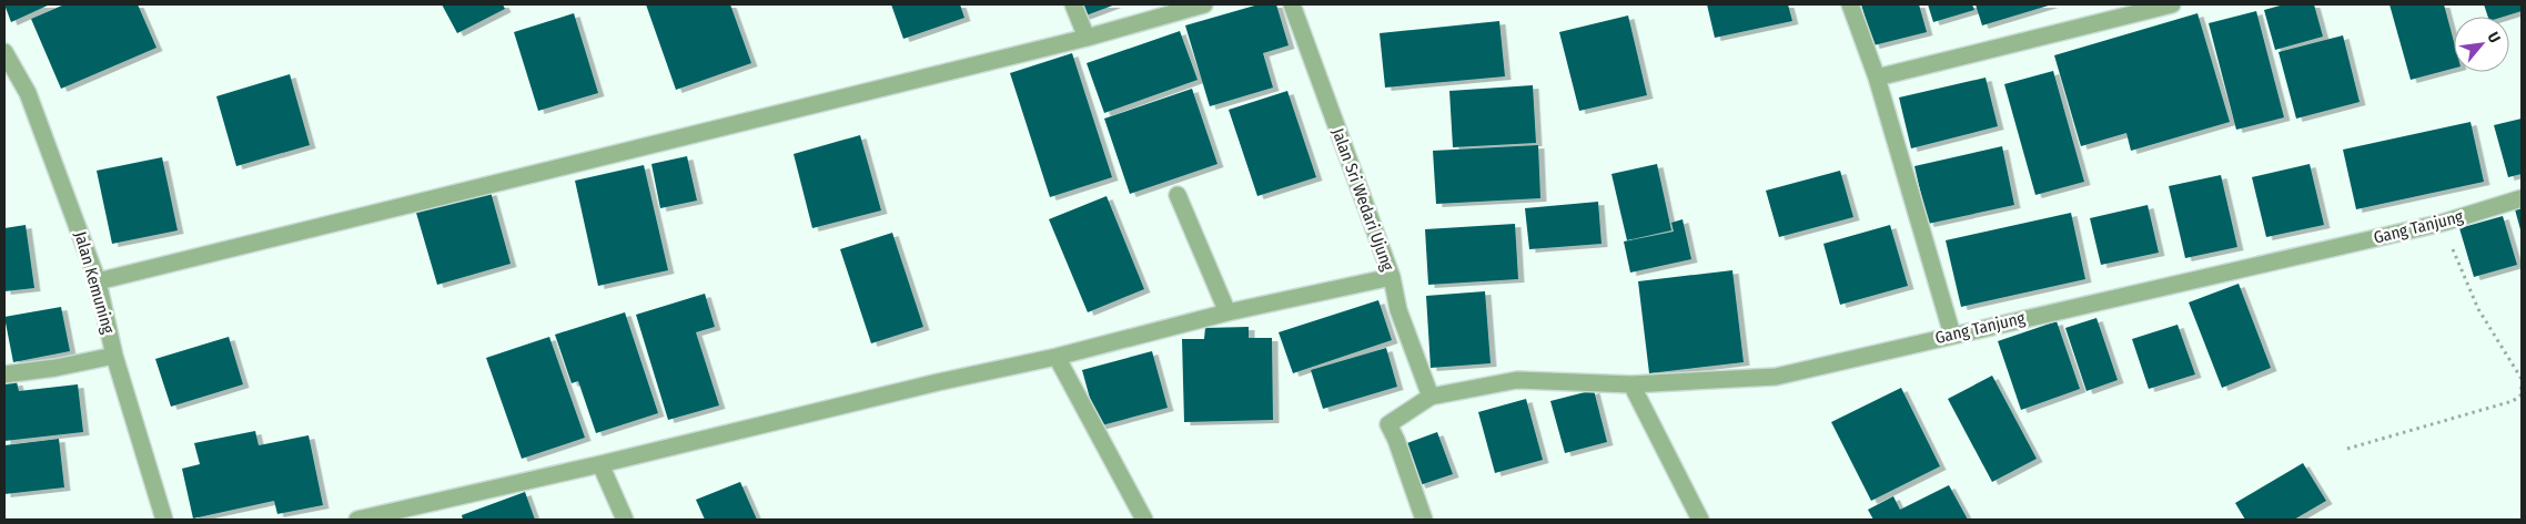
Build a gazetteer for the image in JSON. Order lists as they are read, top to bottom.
{
  "streets": {
    "street": ["Jalan Sri Wedari Ujung", "Gang Tanjung", "Jalan Kemuning"]
  },
  "crossings": [
    ["Jalan Sri Wedari Ujung", "Gang Tanjung"]
  ],
  "north": "top right"
}
